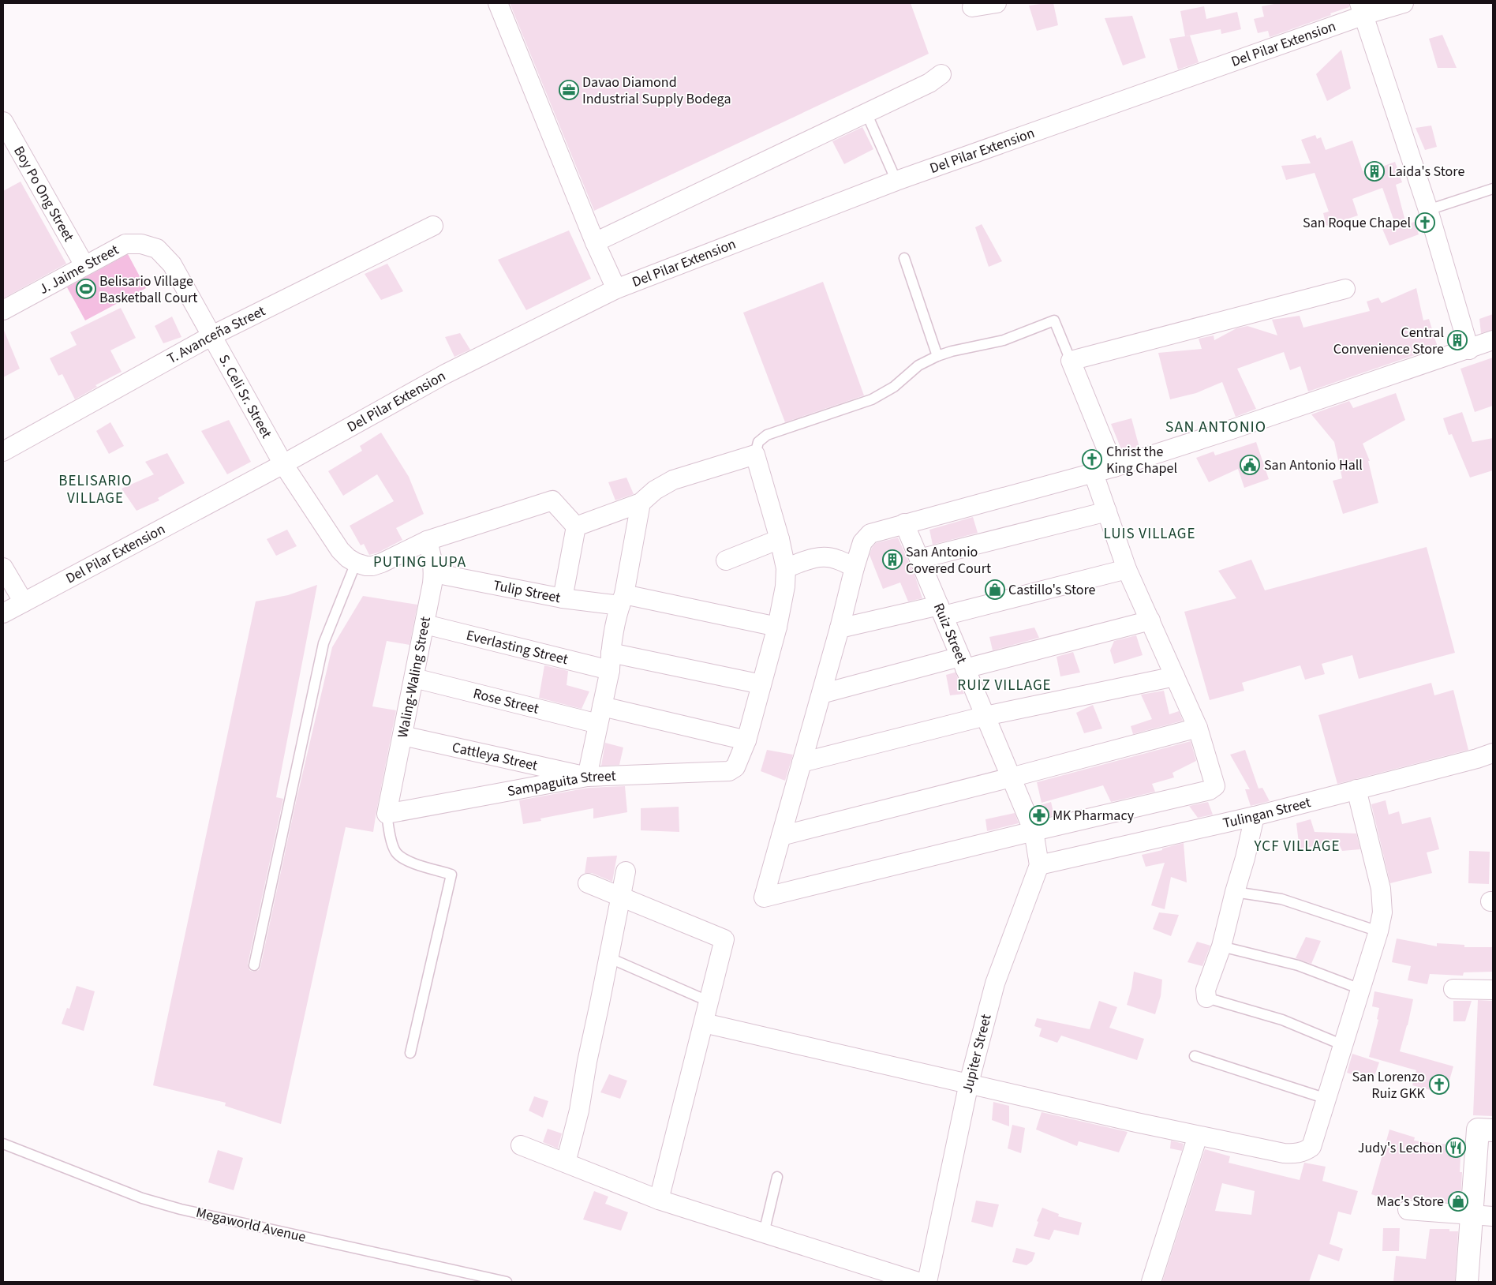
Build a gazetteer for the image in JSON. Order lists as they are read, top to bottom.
{
  "streets": {
    "street": [
      "Del Pilar Extension",
      "Boy Po Ong Street",
      "J. Jaime Street",
      "T. Avanceña Street",
      "S. Celi Sr. Street",
      "Tulip Street",
      "Ruiz Street",
      "Everlasting Street",
      "Waling-Waling Street",
      "Rose Street",
      "Cattleya Street",
      "Sampaguita Street",
      "Tulingan Street",
      "Jupiter Street"
    ],
    "lane": ["Megaworld Avenue"]
  },
  "crossings": [
    ["Del Pilar Extension", "S. Celi Sr. Street"],
    ["Boy Po Ong Street", "J. Jaime Street"],
    ["J. Jaime Street", "S. Celi Sr. Street"],
    ["T. Avanceña Street", "S. Celi Sr. Street"],
    ["Tulip Street", "Waling-Waling Street"],
    ["Everlasting Street", "Waling-Waling Street"],
    ["Waling-Waling Street", "Rose Street"],
    ["Waling-Waling Street", "Cattleya Street"],
    ["Waling-Waling Street", "Sampaguita Street"],
    ["Rose Street", "Sampaguita Street"],
    ["Cattleya Street", "Sampaguita Street"],
    ["Tulingan Street", "Jupiter Street"]
  ],
  "districts": [
    "SAN ANTONIO",
    "BELISARIO VILLAGE",
    "LUIS VILLAGE",
    "PUTING LUPA",
    "RUIZ VILLAGE",
    "YCF VILLAGE"
  ],
  "places": {
    "office": ["Davao Diamond Industrial Supply Bodega"],
    "building": ["Laida's Store", "Central Convenience Store", "San Antonio Covered Court"],
    "church": ["San Roque Chapel", "Christ the King Chapel", "San Lorenzo Ruiz GKK"],
    "sports": ["Belisario Village Basketball Court"],
    "public building": ["San Antonio Hall"],
    "shop": ["Castillo's Store", "Mac's Store"],
    "pharmacy": ["MK Pharmacy"],
    "restaurant": ["Judy's Lechon"]
  }
}
